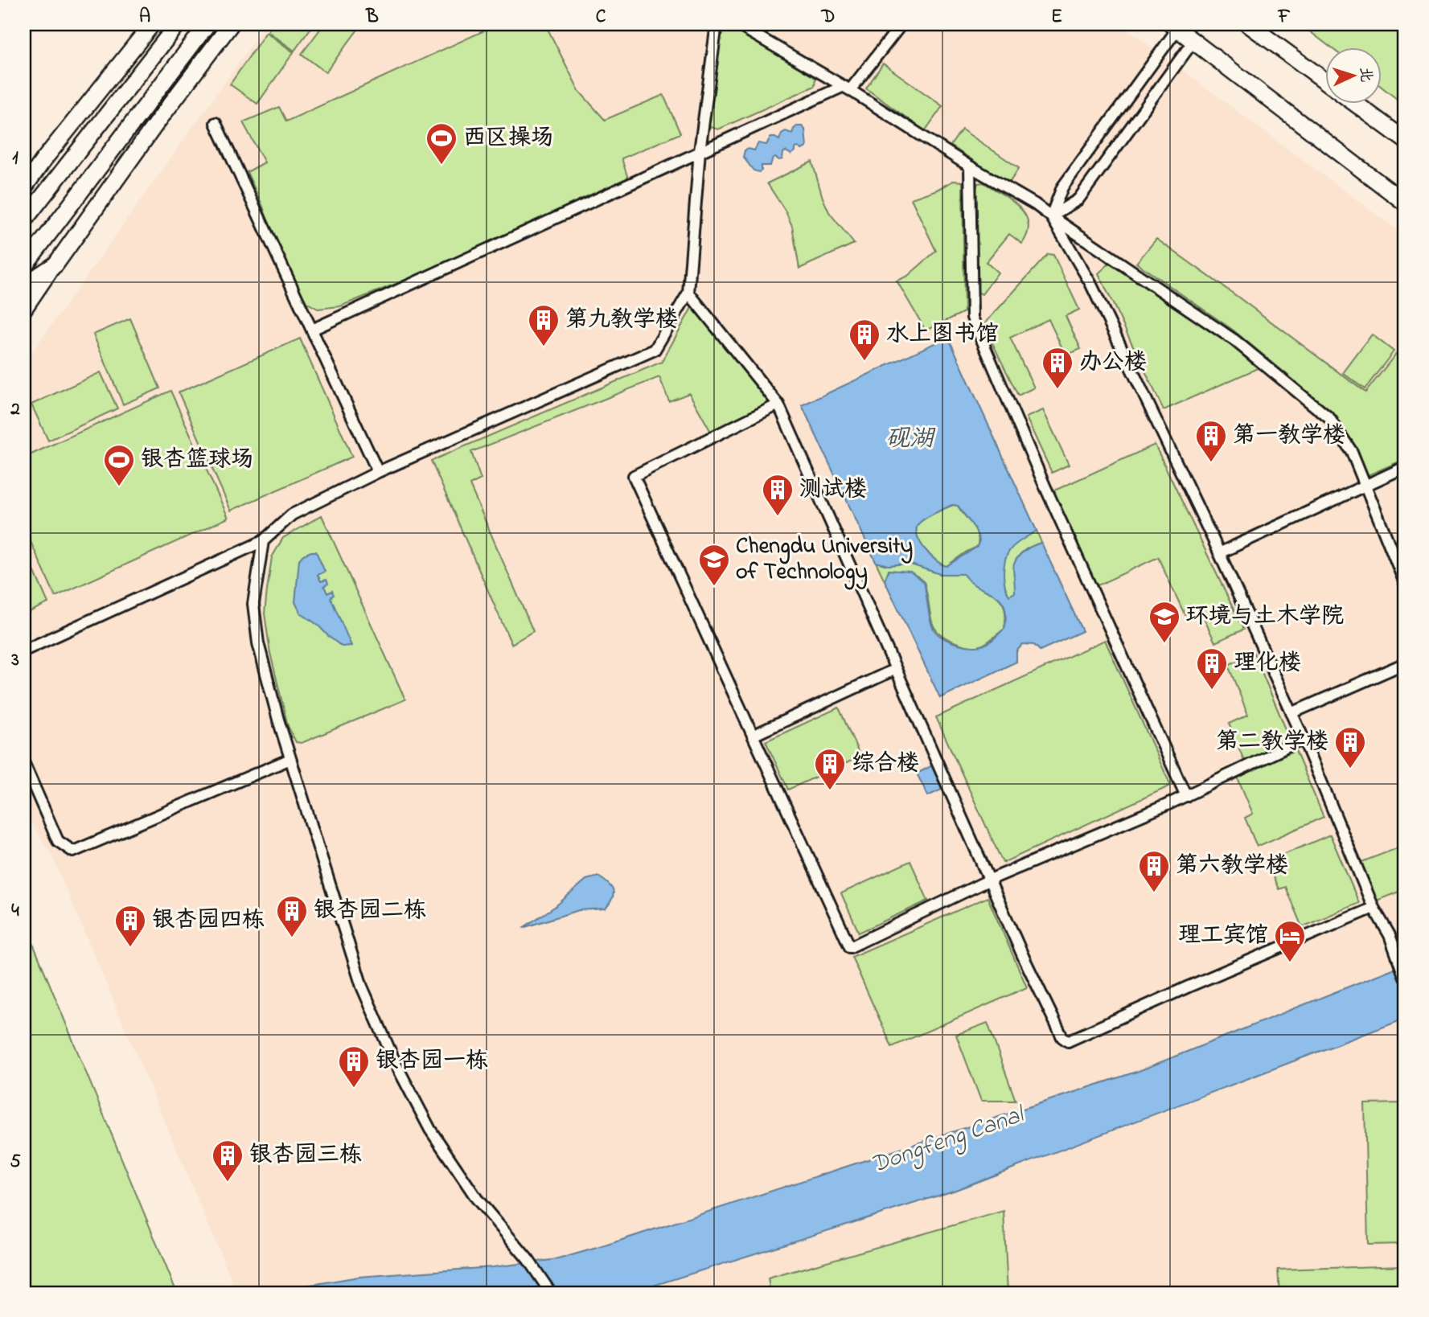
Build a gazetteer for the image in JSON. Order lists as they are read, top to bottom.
{
  "water": ["砚湖", "Dongfeng Canal"],
  "places": {
    "sports": ["西区操场", "银杏篮球场"],
    "building": [
      "第九教学楼",
      "水上图书馆",
      "办公楼",
      "第一教学楼",
      "测试楼",
      "理化楼",
      "第二教学楼",
      "综合楼",
      "第六教学楼",
      "银杏园二栋",
      "银杏园四栋",
      "银杏园一栋",
      "银杏园三栋"
    ],
    "school or university": ["Chengdu University of Technology", "环境与土木学院"],
    "hotel": ["理工宾馆"]
  },
  "north": "right",
  "grid": {
    "columns": [
      "A",
      "B",
      "C",
      "D",
      "E",
      "F"
    ],
    "rows": [
      "1",
      "2",
      "3",
      "4",
      "5"
    ]
  }
}
